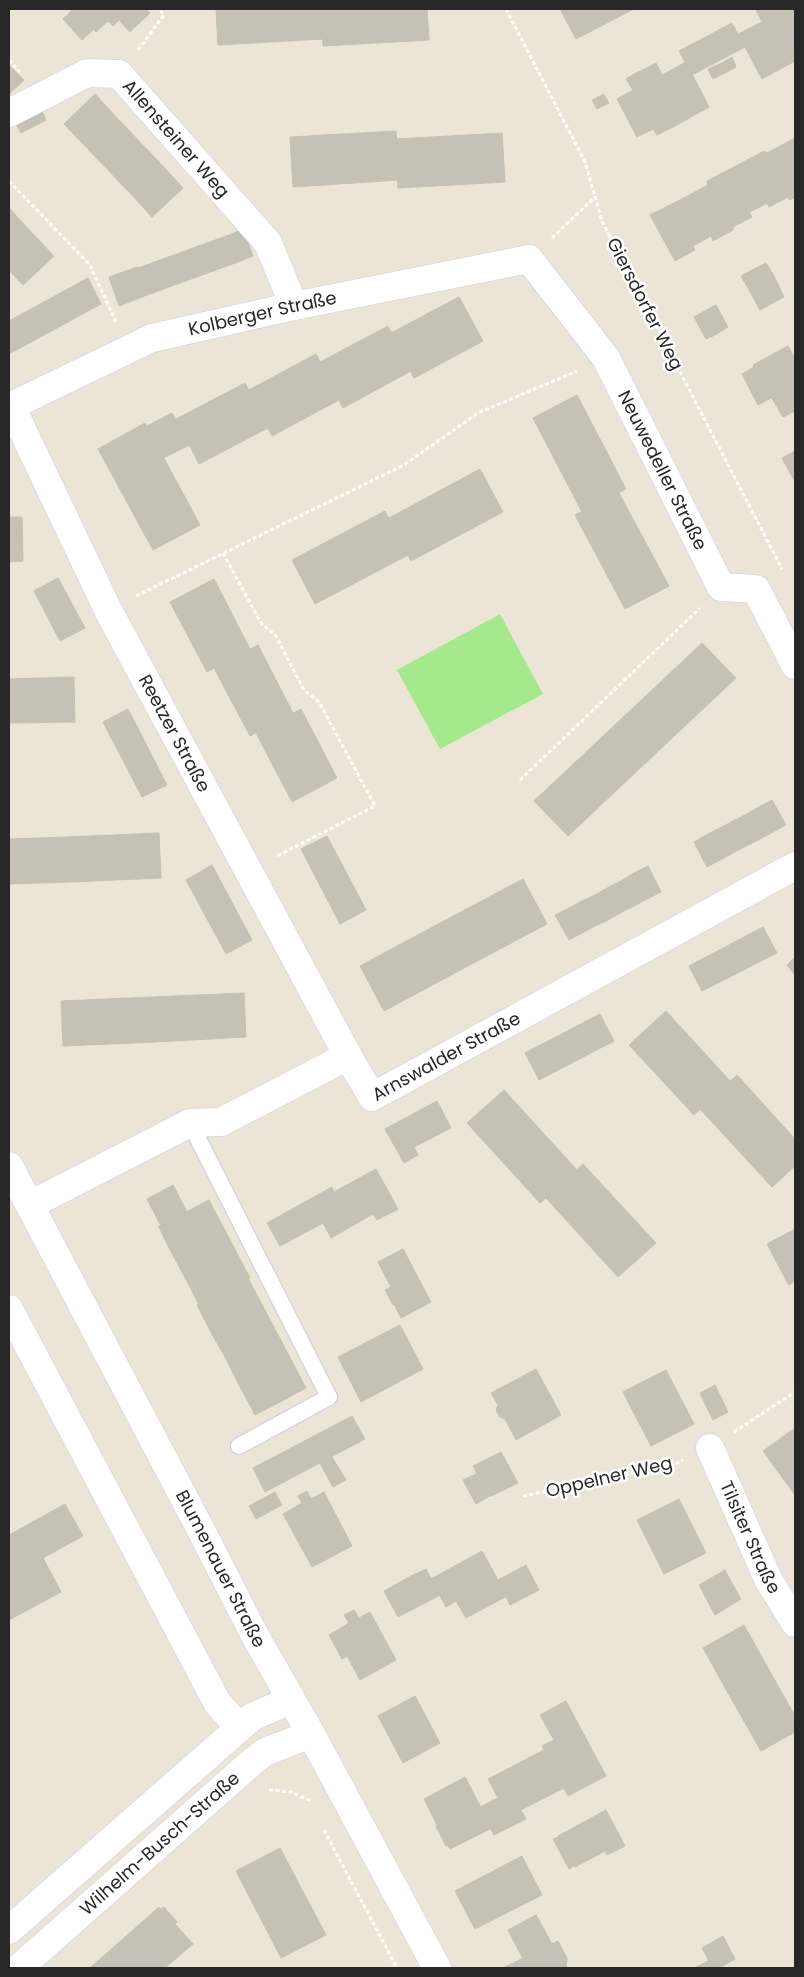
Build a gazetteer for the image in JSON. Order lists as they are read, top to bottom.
{
  "streets": {
    "street": [
      "Allensteiner Weg",
      "Kolberger Straße",
      "Neuwedeller Straße",
      "Reetzer Straße",
      "Arnswalder Straße",
      "Tilsiter Straße",
      "Blumenauer Straße",
      "Wilhelm-Busch-Straße"
    ],
    "path": ["Giersdorfer Weg", "Oppelner Weg"]
  },
  "crossings": [
    ["Allensteiner Weg", "Kolberger Straße"],
    ["Kolberger Straße", "Neuwedeller Straße"],
    ["Kolberger Straße", "Reetzer Straße"],
    ["Reetzer Straße", "Arnswalder Straße"],
    ["Oppelner Weg", "Tilsiter Straße"],
    ["Blumenauer Straße", "Wilhelm-Busch-Straße"]
  ]
}
